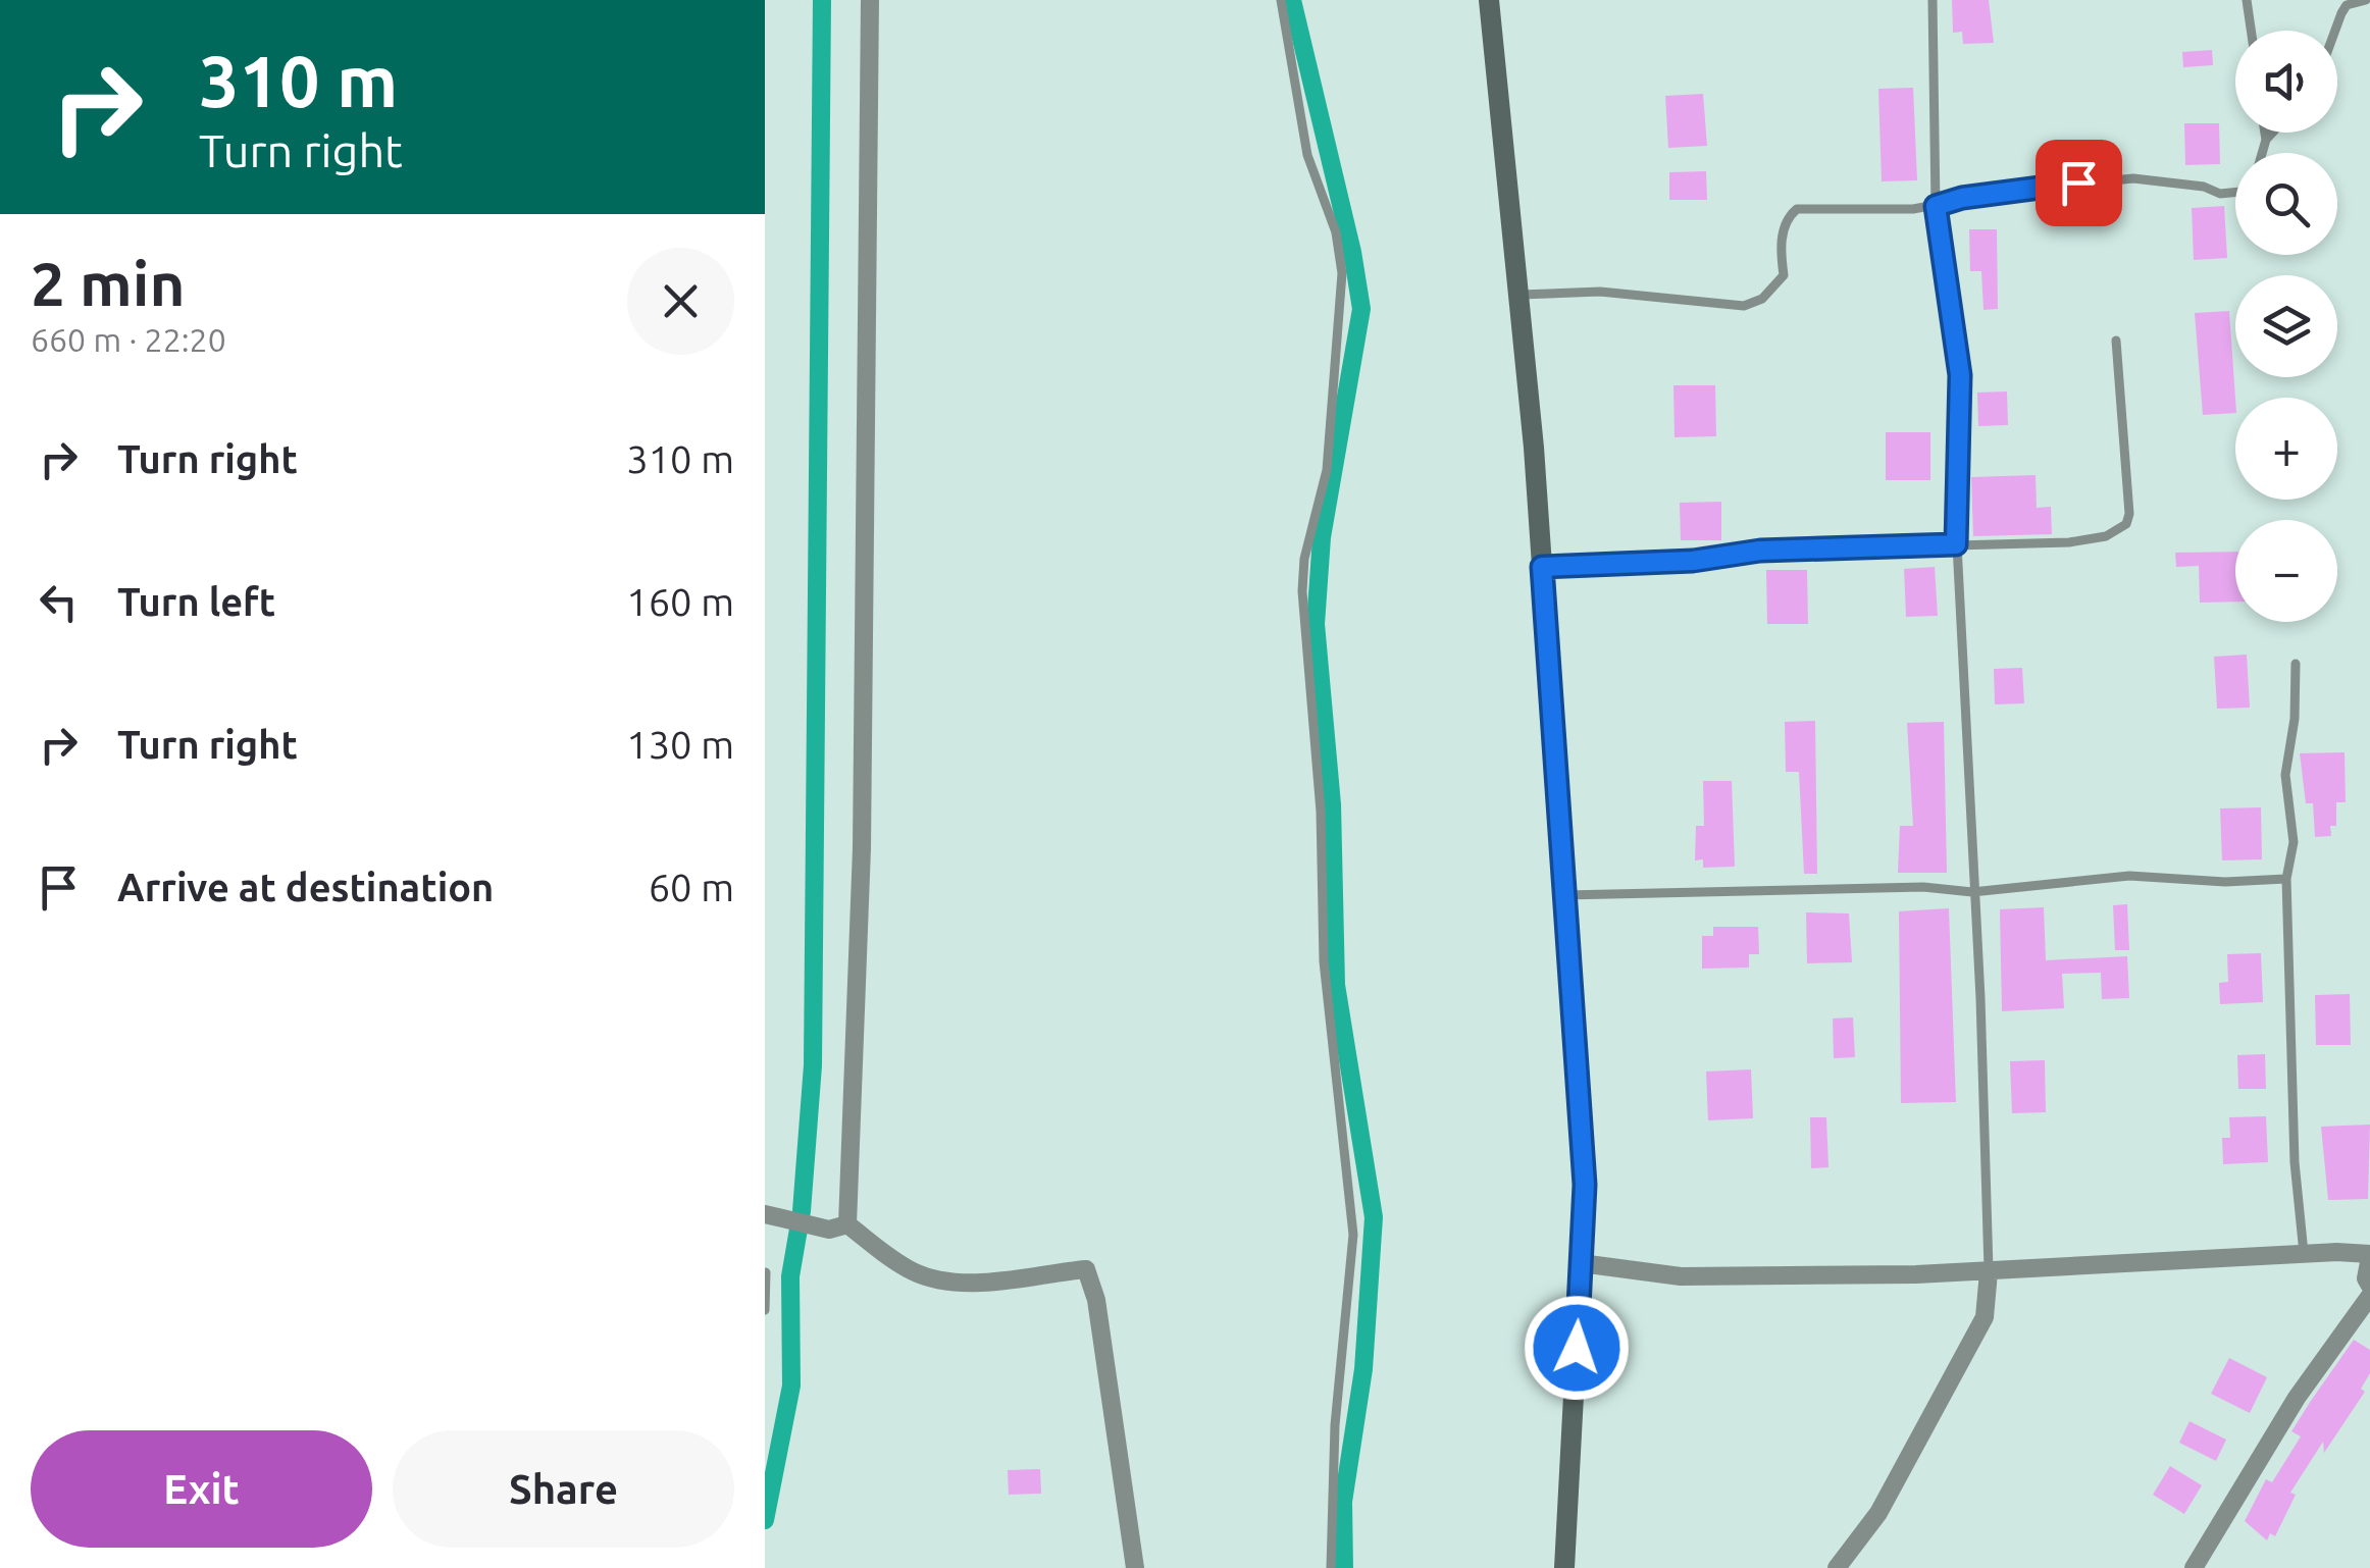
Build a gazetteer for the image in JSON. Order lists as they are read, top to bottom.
{
  "page": {
    "turn": ["310 m", "Turn right"],
    "map_buttons": ["+", "−"],
    "heading": ["2 min", "660 m · 22:20"],
    "list": [
      {
        "name": "Turn right",
        "value": "310 m"
      },
      {
        "name": "Turn left",
        "value": "160 m"
      },
      {
        "name": "Turn right",
        "value": "130 m"
      },
      {
        "name": "Arrive at destination",
        "value": "60 m"
      }
    ],
    "buttons": ["Exit", "Share"]
  }
}
